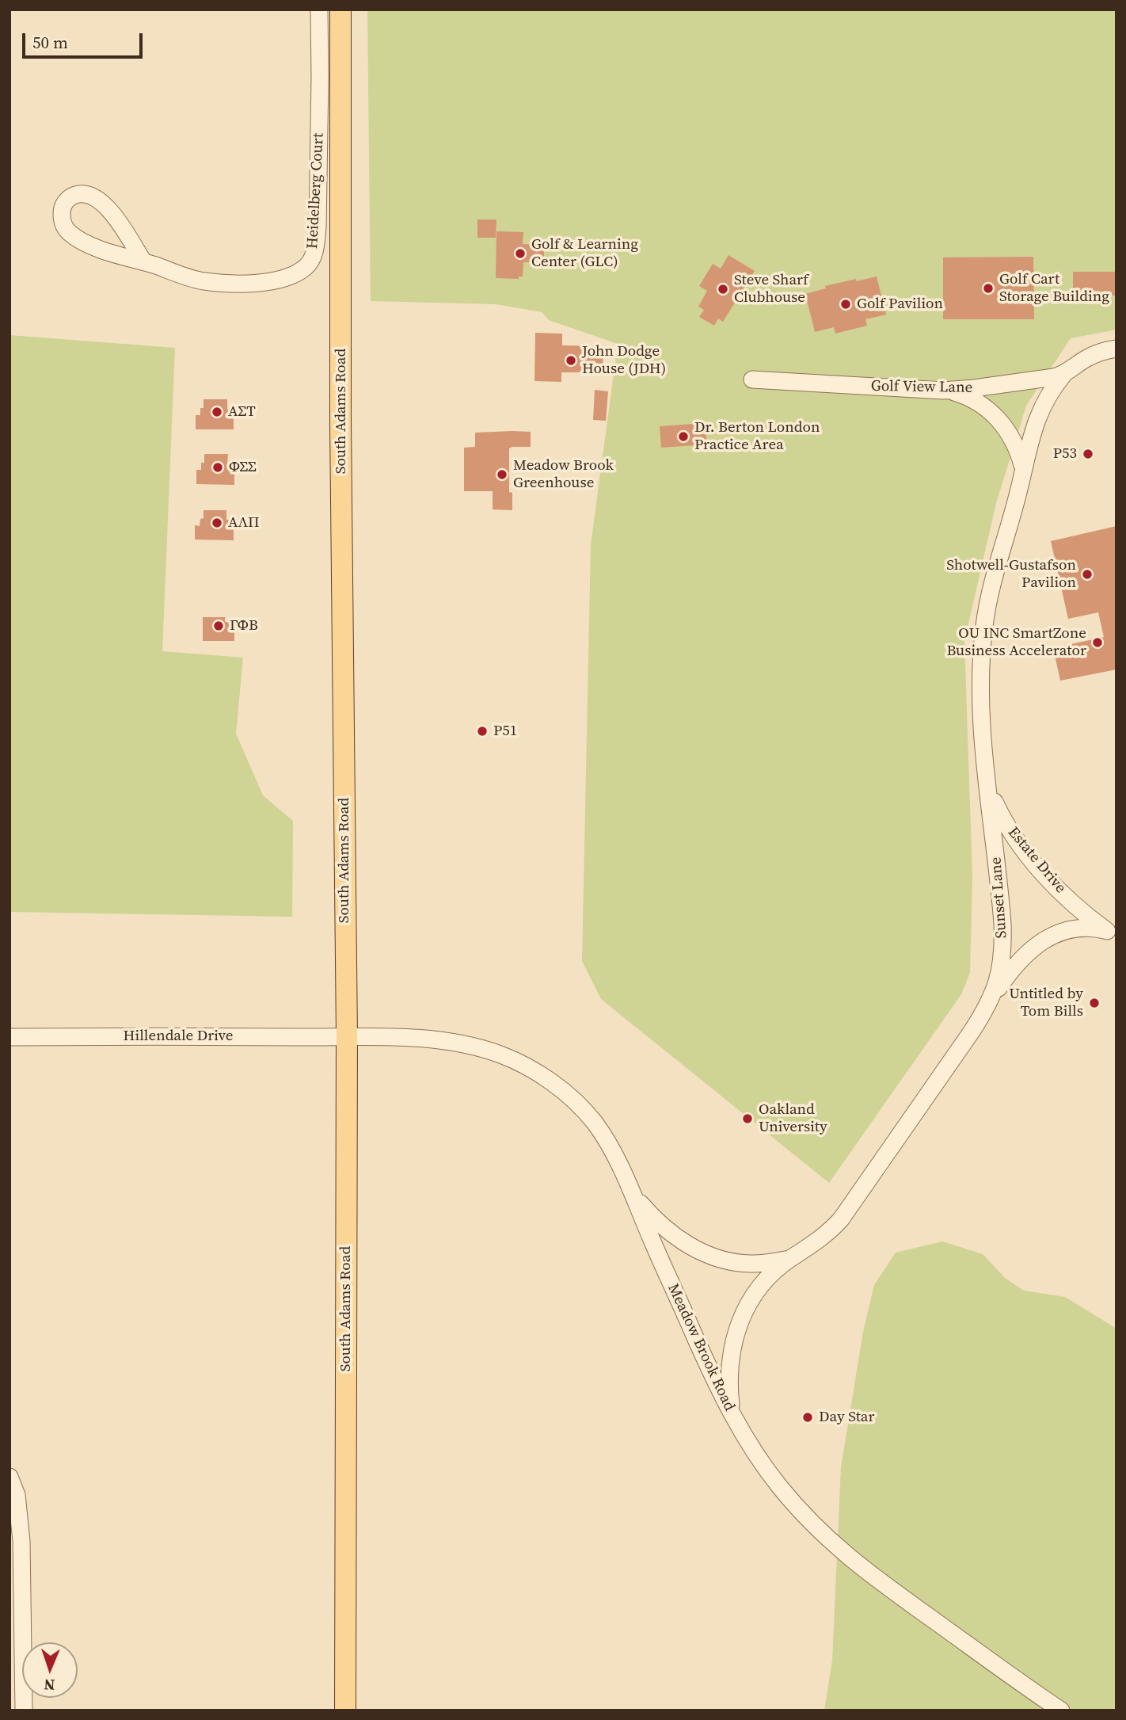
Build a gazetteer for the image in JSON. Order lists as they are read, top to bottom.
{
  "streets": {
    "main road": ["South Adams Road"],
    "street": [
      "Heidelberg Court",
      "Golf View Lane",
      "Estate Drive",
      "Sunset Lane",
      "Hillendale Drive",
      "Meadow Brook Road"
    ]
  },
  "crossings": [
    ["Golf View Lane", "Sunset Lane"],
    ["South Adams Road", "Hillendale Drive"],
    ["South Adams Road", "Meadow Brook Road"],
    ["Estate Drive", "Sunset Lane"],
    ["Sunset Lane", "Meadow Brook Road"],
    ["Hillendale Drive", "Meadow Brook Road"]
  ],
  "places": [
    "Golf & Learning Center (GLC)",
    "Golf Cart Storage Building",
    "Steve Sharf Clubhouse",
    "Golf Pavilion",
    "John Dodge House (JDH)",
    "AΣΤ",
    "Dr. Berton London Practice Area",
    "P53",
    "ΦΣΣ",
    "Meadow Brook Greenhouse",
    "AΛΠ",
    "Shotwell-Gustafson Pavilion",
    "ΓΦB",
    "OU INC SmartZone Business Accelerator",
    "P51",
    "Untitled by Tom Bills",
    "Oakland University",
    "Day Star"
  ],
  "scale_bar": "50 m",
  "north": "bottom"
}
